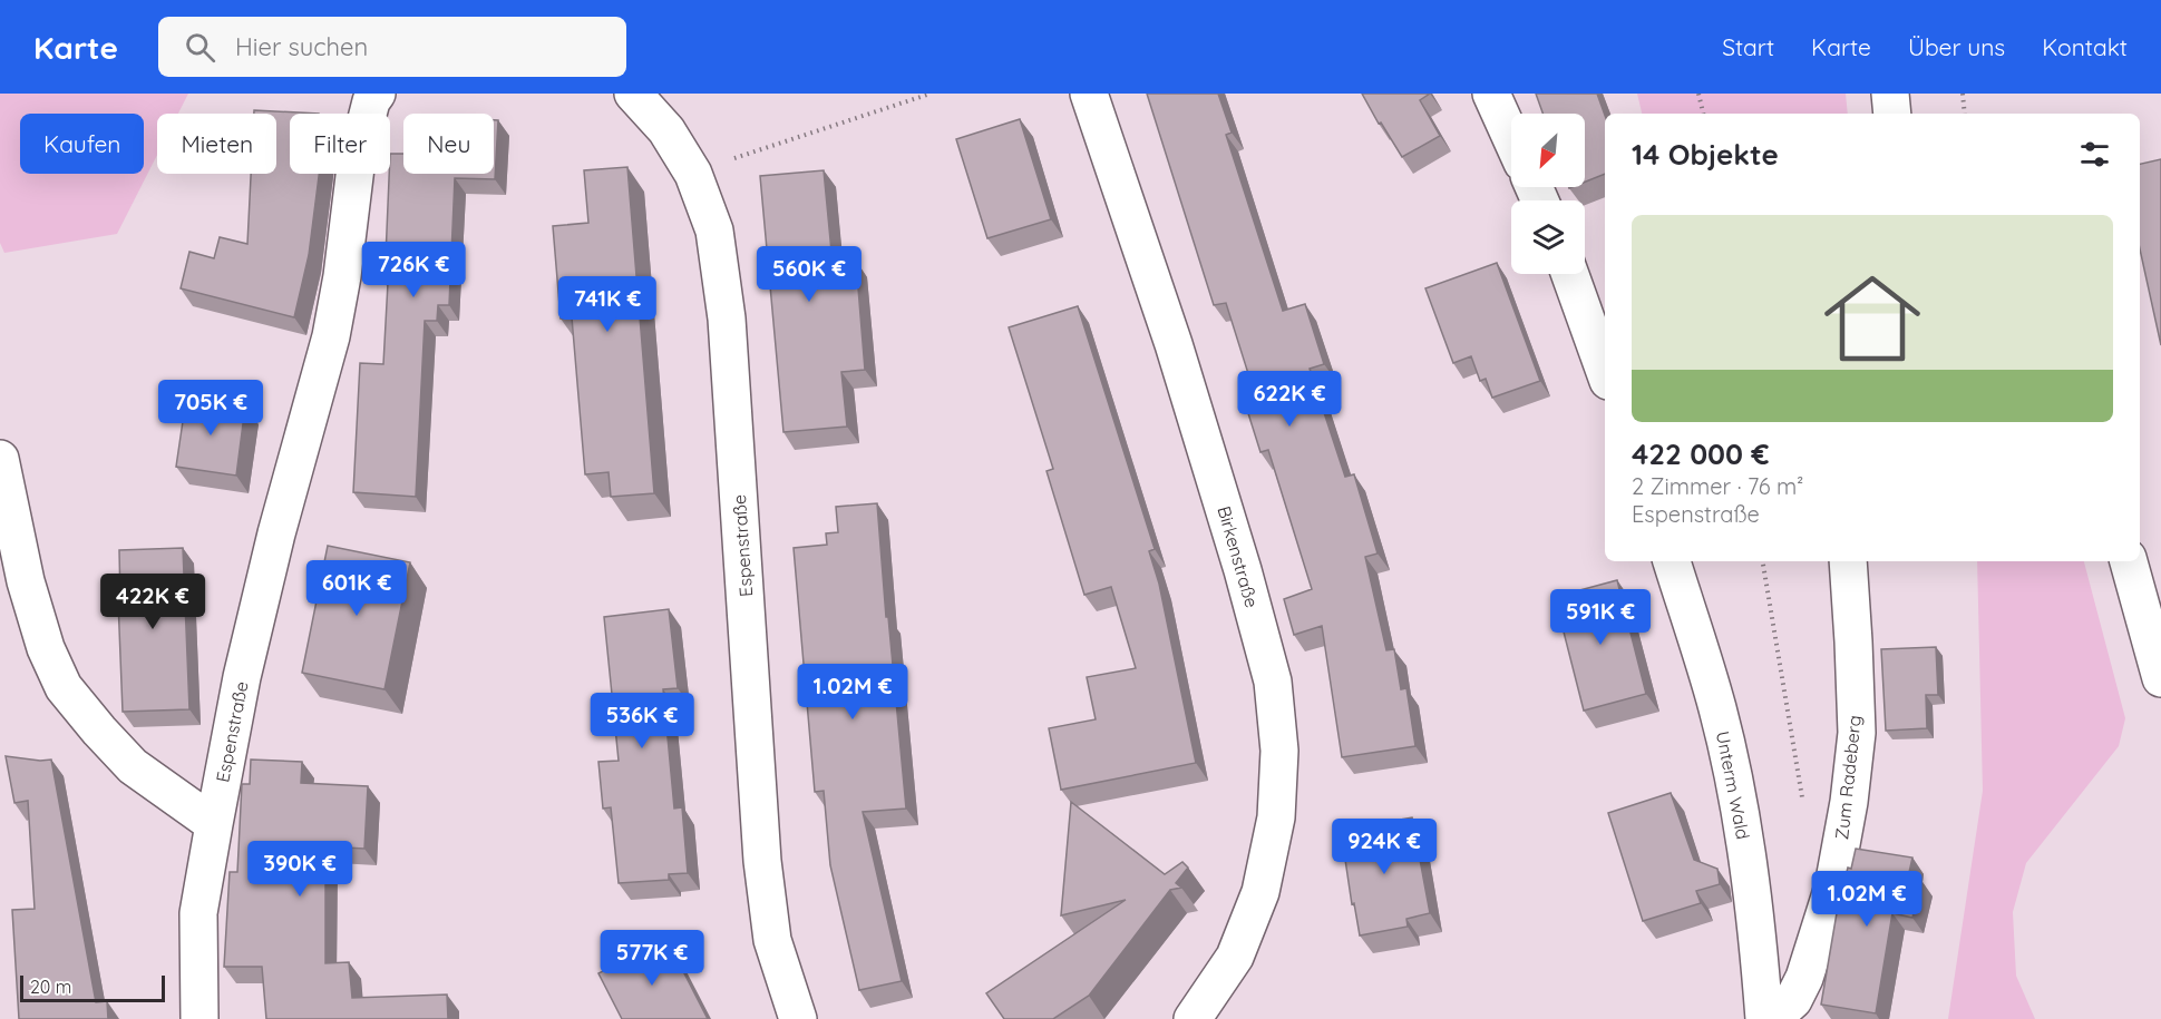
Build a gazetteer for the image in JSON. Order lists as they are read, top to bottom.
{
  "streets": {
    "street": [
      "Espenstraße",
      "Birkenstraße",
      "Zum Radeberg",
      "Unterm Wald"
    ]
  },
  "scale_bar": "20 m",
  "north": "bottom left",
  "page": {
    "header": "Karte",
    "search": "Hier suchen",
    "nav": [
      "Start",
      "Karte",
      "Über uns",
      "Kontakt"
    ],
    "chip": [
      "Kaufen",
      "Mieten",
      "Filter",
      "Neu"
    ],
    "heading": "14 Objekte",
    "list": [
      {
        "name": "422 000 €",
        "note": "2 Zimmer · 76 m² · Espenstraße"
      }
    ],
    "price": [
      "726K €",
      "560K €",
      "741K €",
      "622K €",
      "705K €",
      "601K €",
      "422K €",
      "591K €",
      "1.02M €",
      "536K €",
      "924K €",
      "390K €",
      "1.02M €",
      "577K €"
    ],
    "scale": "20 m"
  }
}
